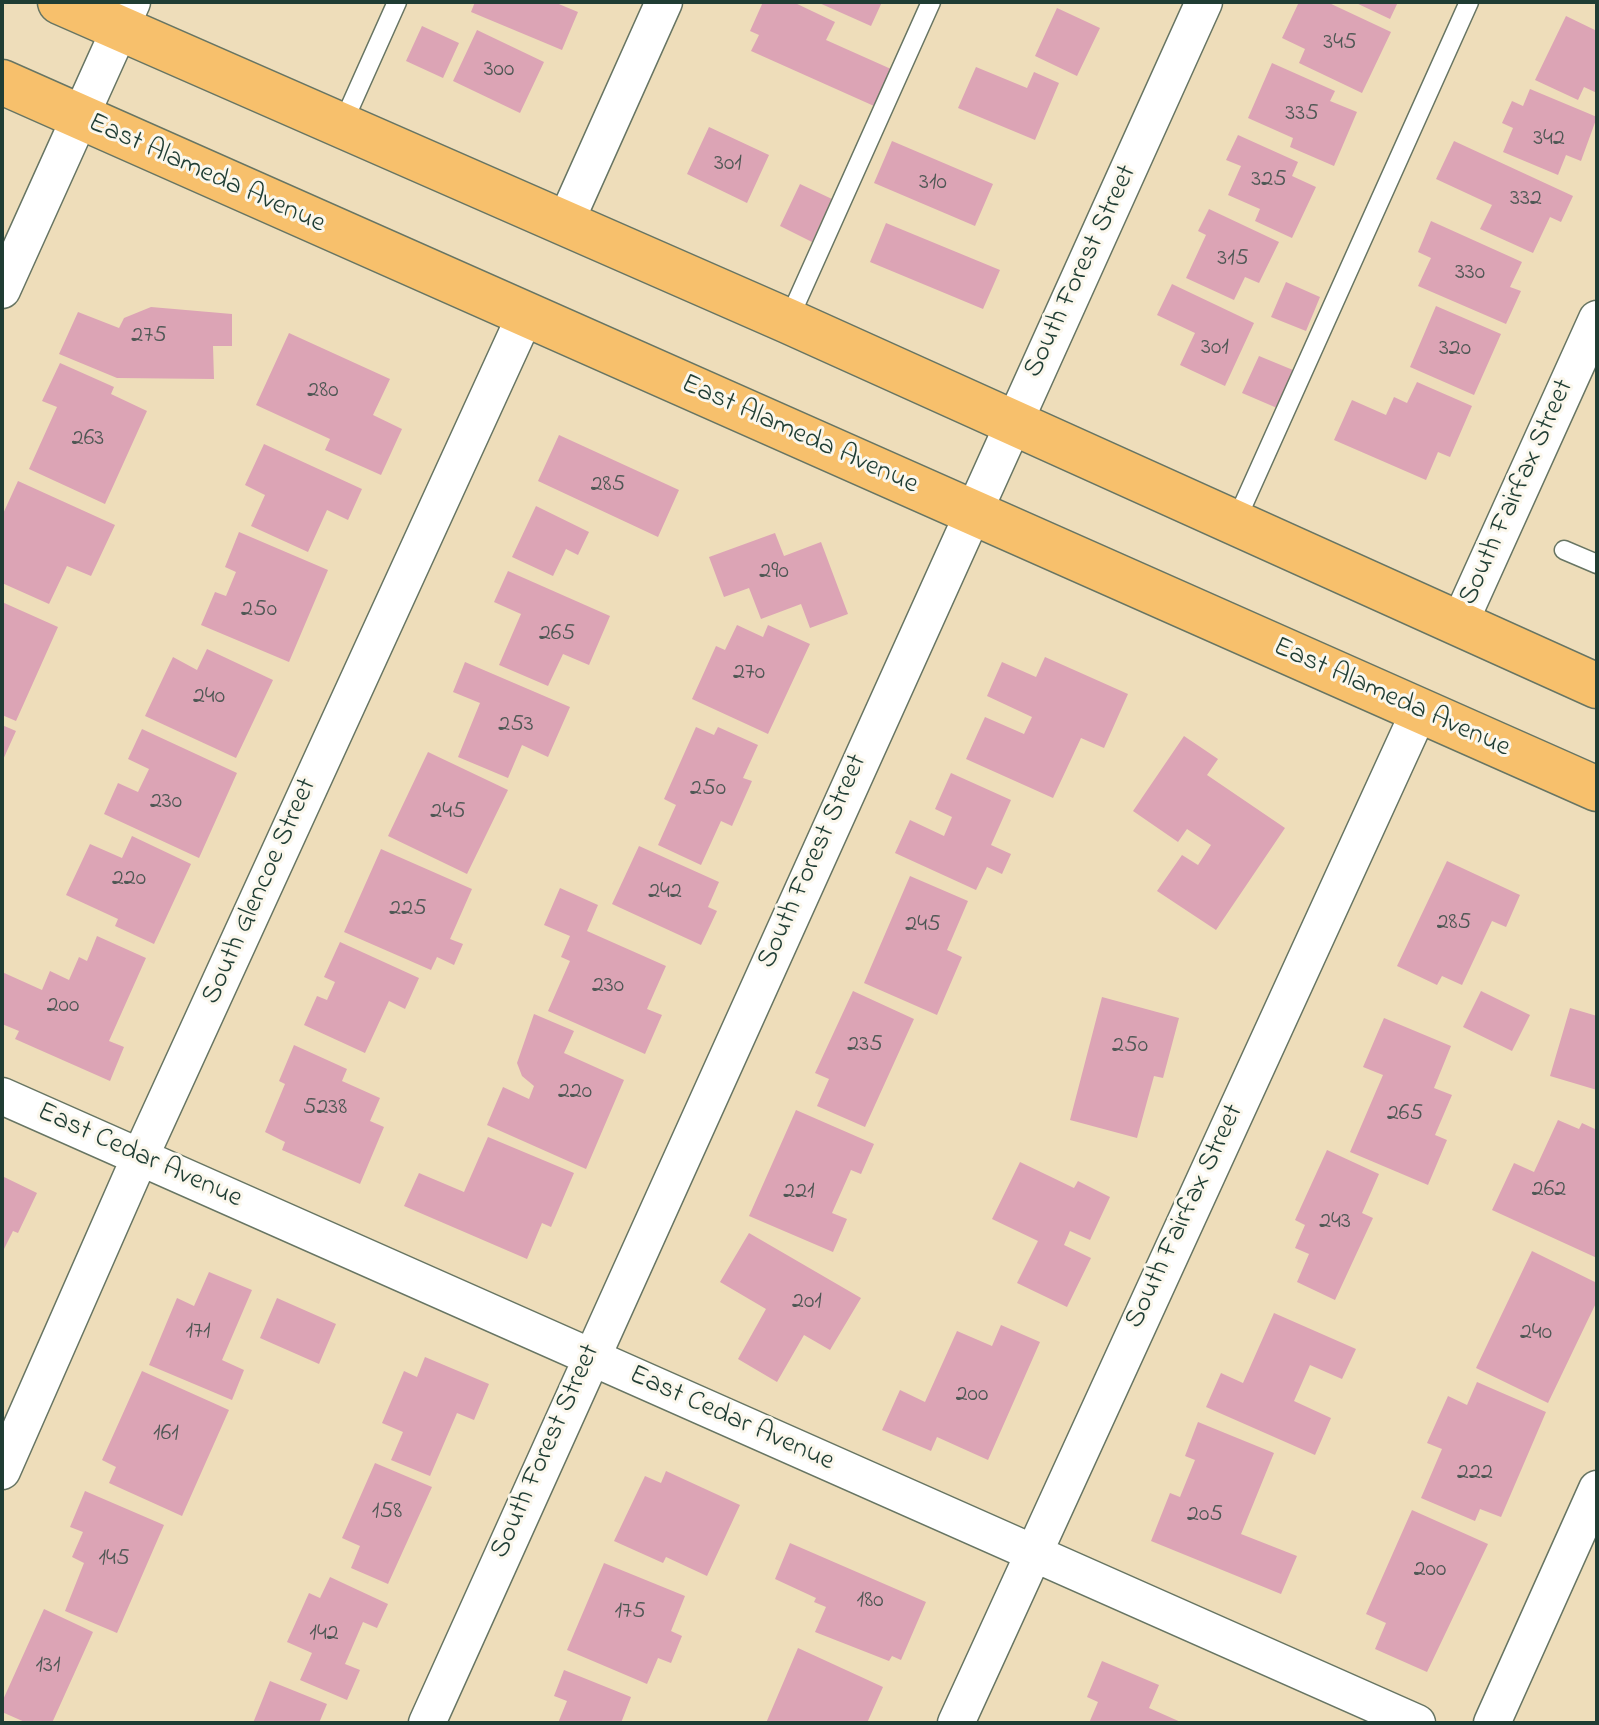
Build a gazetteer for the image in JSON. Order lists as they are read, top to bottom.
{
  "streets": {
    "main road": ["East Alameda Avenue"],
    "street": [
      "South Forest Street",
      "South Fairfax Street",
      "South Glencoe Street",
      "East Cedar Avenue"
    ]
  },
  "crossings": [
    ["East Alameda Avenue", "South Forest Street"],
    ["East Alameda Avenue", "South Fairfax Street"],
    ["East Alameda Avenue", "South Glencoe Street"],
    ["South Forest Street", "East Cedar Avenue"],
    ["South Fairfax Street", "East Cedar Avenue"],
    ["South Glencoe Street", "East Cedar Avenue"]
  ],
  "house_numbers": [
    "345",
    "300",
    "335",
    "342",
    "301",
    "325",
    "310",
    "332",
    "315",
    "330",
    "275",
    "301",
    "320",
    "280",
    "263",
    "285",
    "290",
    "250",
    "265",
    "270",
    "240",
    "253",
    "250",
    "230",
    "245",
    "220",
    "242",
    "225",
    "285",
    "245",
    "230",
    "200",
    "235",
    "250",
    "220",
    "5238",
    "265",
    "262",
    "221",
    "243",
    "201",
    "171",
    "240",
    "200",
    "161",
    "222",
    "158",
    "205",
    "145",
    "200",
    "180",
    "175",
    "142",
    "131"
  ]
}
